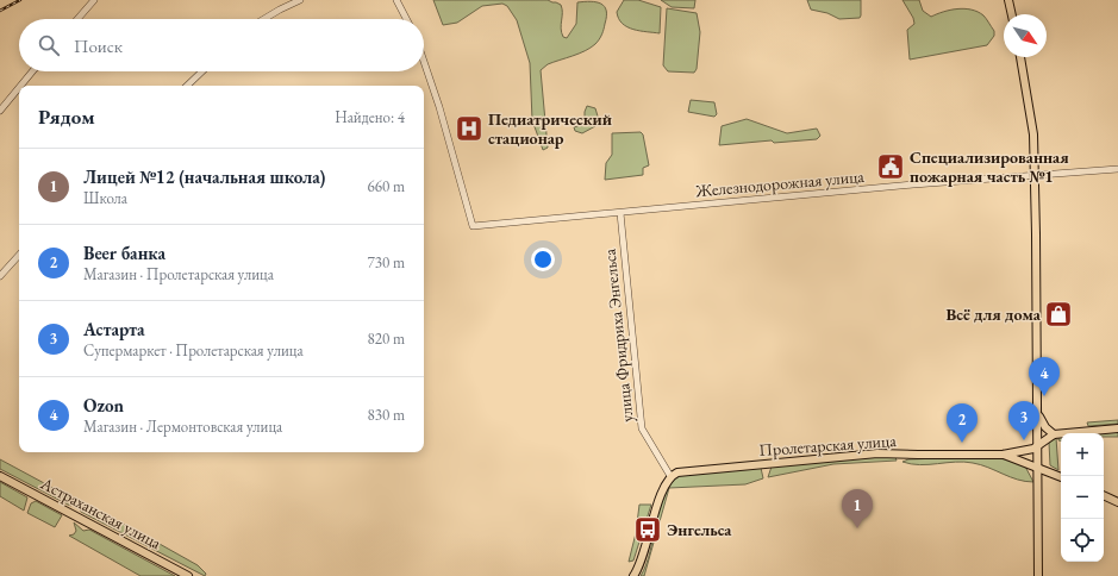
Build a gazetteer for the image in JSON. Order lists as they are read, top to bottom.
{
  "streets": {
    "main road": ["Пролетарская улица", "Астраханская улица"],
    "street": ["Железнодорожная улица", "улица Фридриха Энгельса"]
  },
  "crossings": [
    ["Железнодорожная улица", "улица Фридриха Энгельса"],
    ["улица Фридриха Энгельса", "Пролетарская улица"]
  ],
  "places": {
    "hospital": ["Педиатрический стационар"],
    "public building": ["Специализированная пожарная часть №1"],
    "shop": ["Всё для дома"],
    "bus stop": ["Энгельса"]
  },
  "north": "bottom right",
  "page": {
    "search": "Поиск",
    "heading": ["Рядом", "Найдено: 4"],
    "list": [
      {
        "mark": "1",
        "name": "Лицей №12 (начальная школа)",
        "note": "Школа",
        "value": "660 m"
      },
      {
        "mark": "2",
        "name": "Beer банка",
        "note": "Магазин · Пролетарская улица",
        "value": "730 m"
      },
      {
        "mark": "3",
        "name": "Астарта",
        "note": "Супермаркет · Пролетарская улица",
        "value": "820 m"
      },
      {
        "mark": "4",
        "name": "Ozon",
        "note": "Магазин · Лермонтовская улица",
        "value": "830 m"
      }
    ],
    "pins": [
      "4",
      "3",
      "2",
      "1"
    ],
    "map_buttons": ["+", "−"]
  }
}
